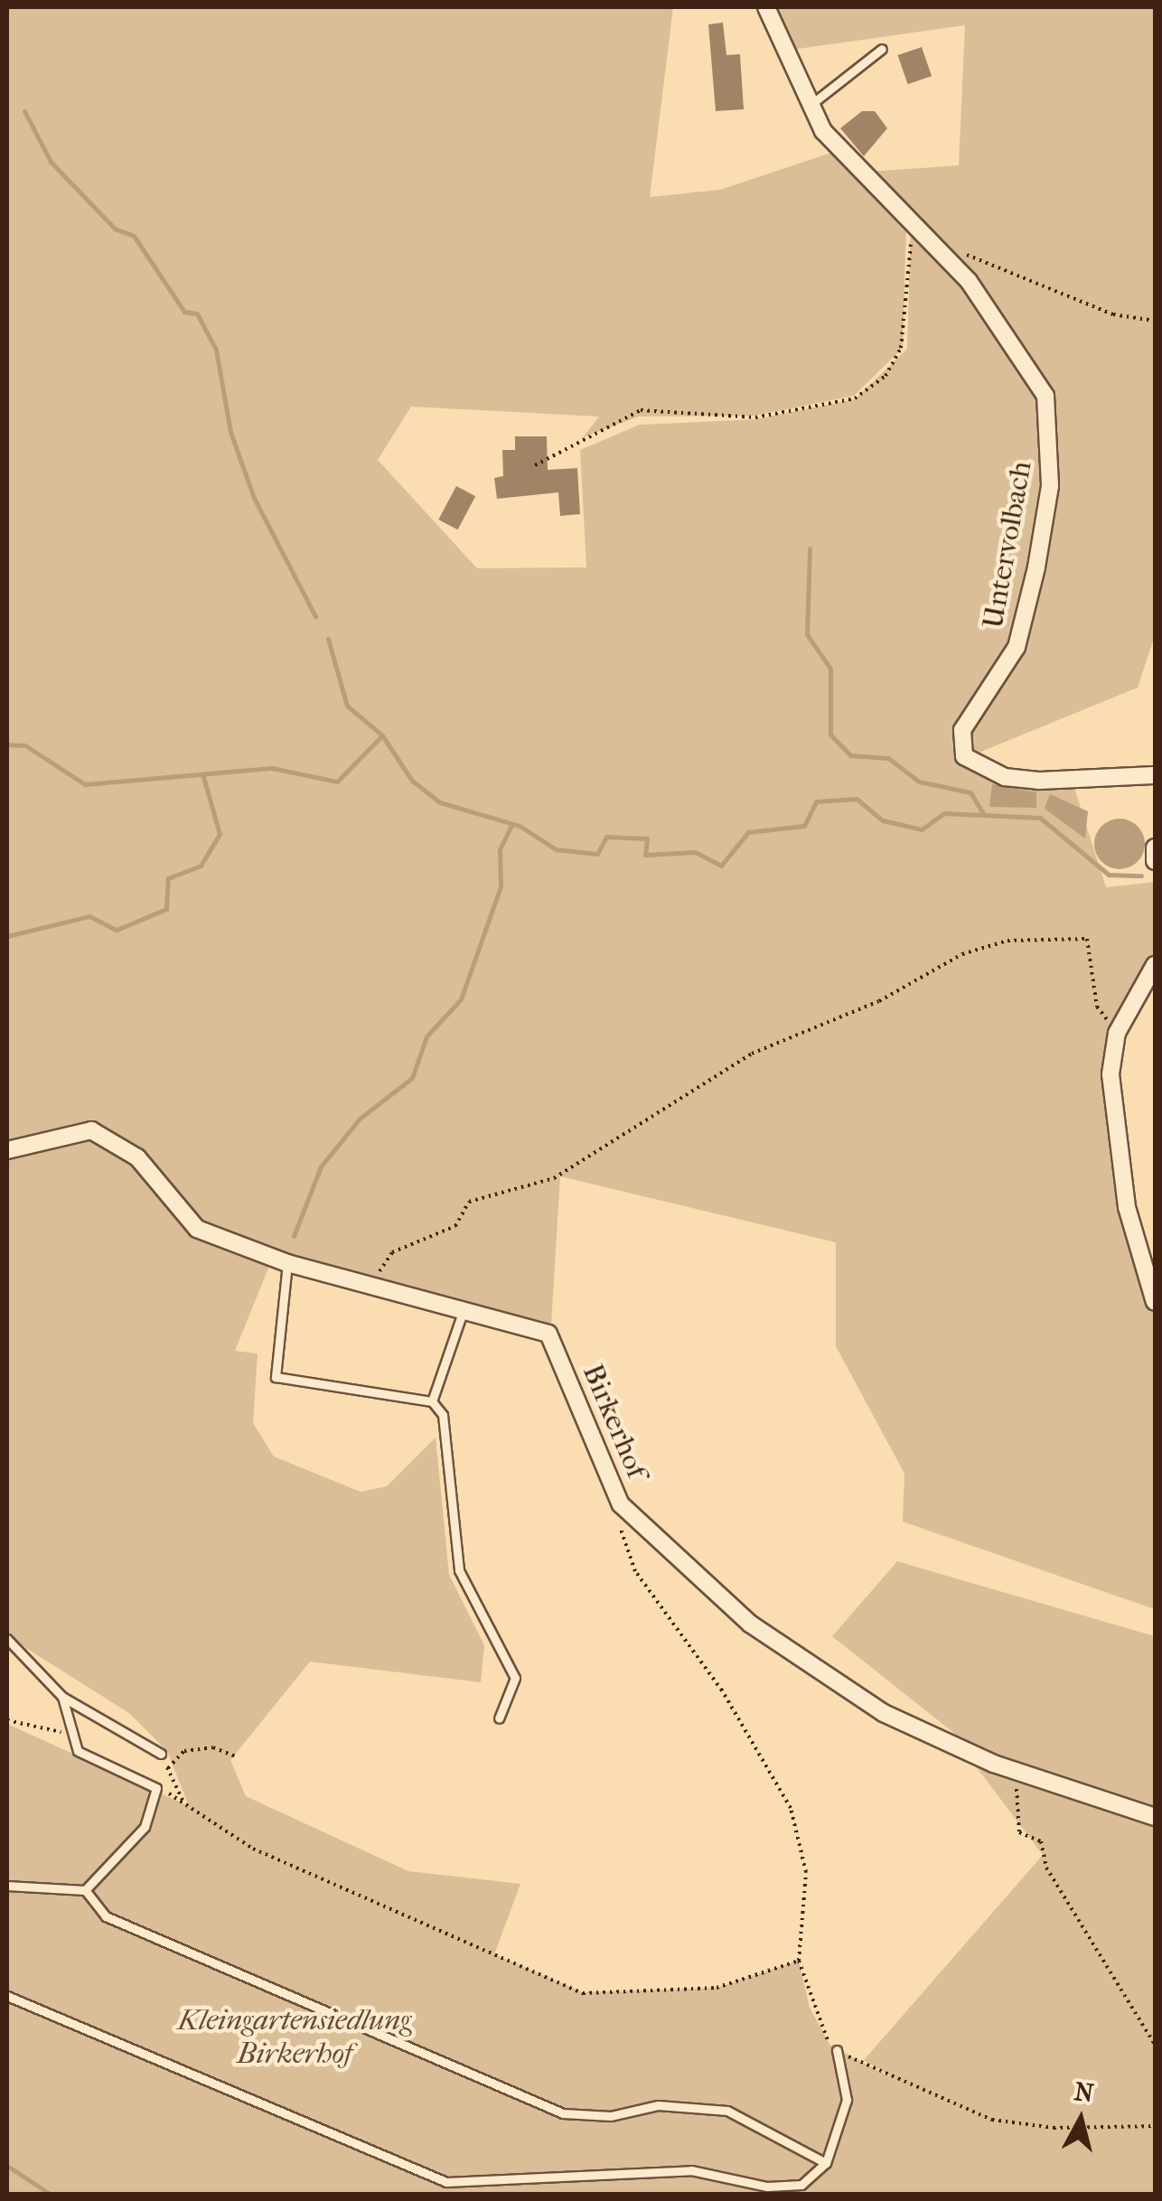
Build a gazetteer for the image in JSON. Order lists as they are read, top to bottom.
{
  "streets": {
    "street": ["Untervolbach", "Birkerhof"]
  },
  "parks": ["Kleingartensiedlung Birkerhof"],
  "north": "top"
}
